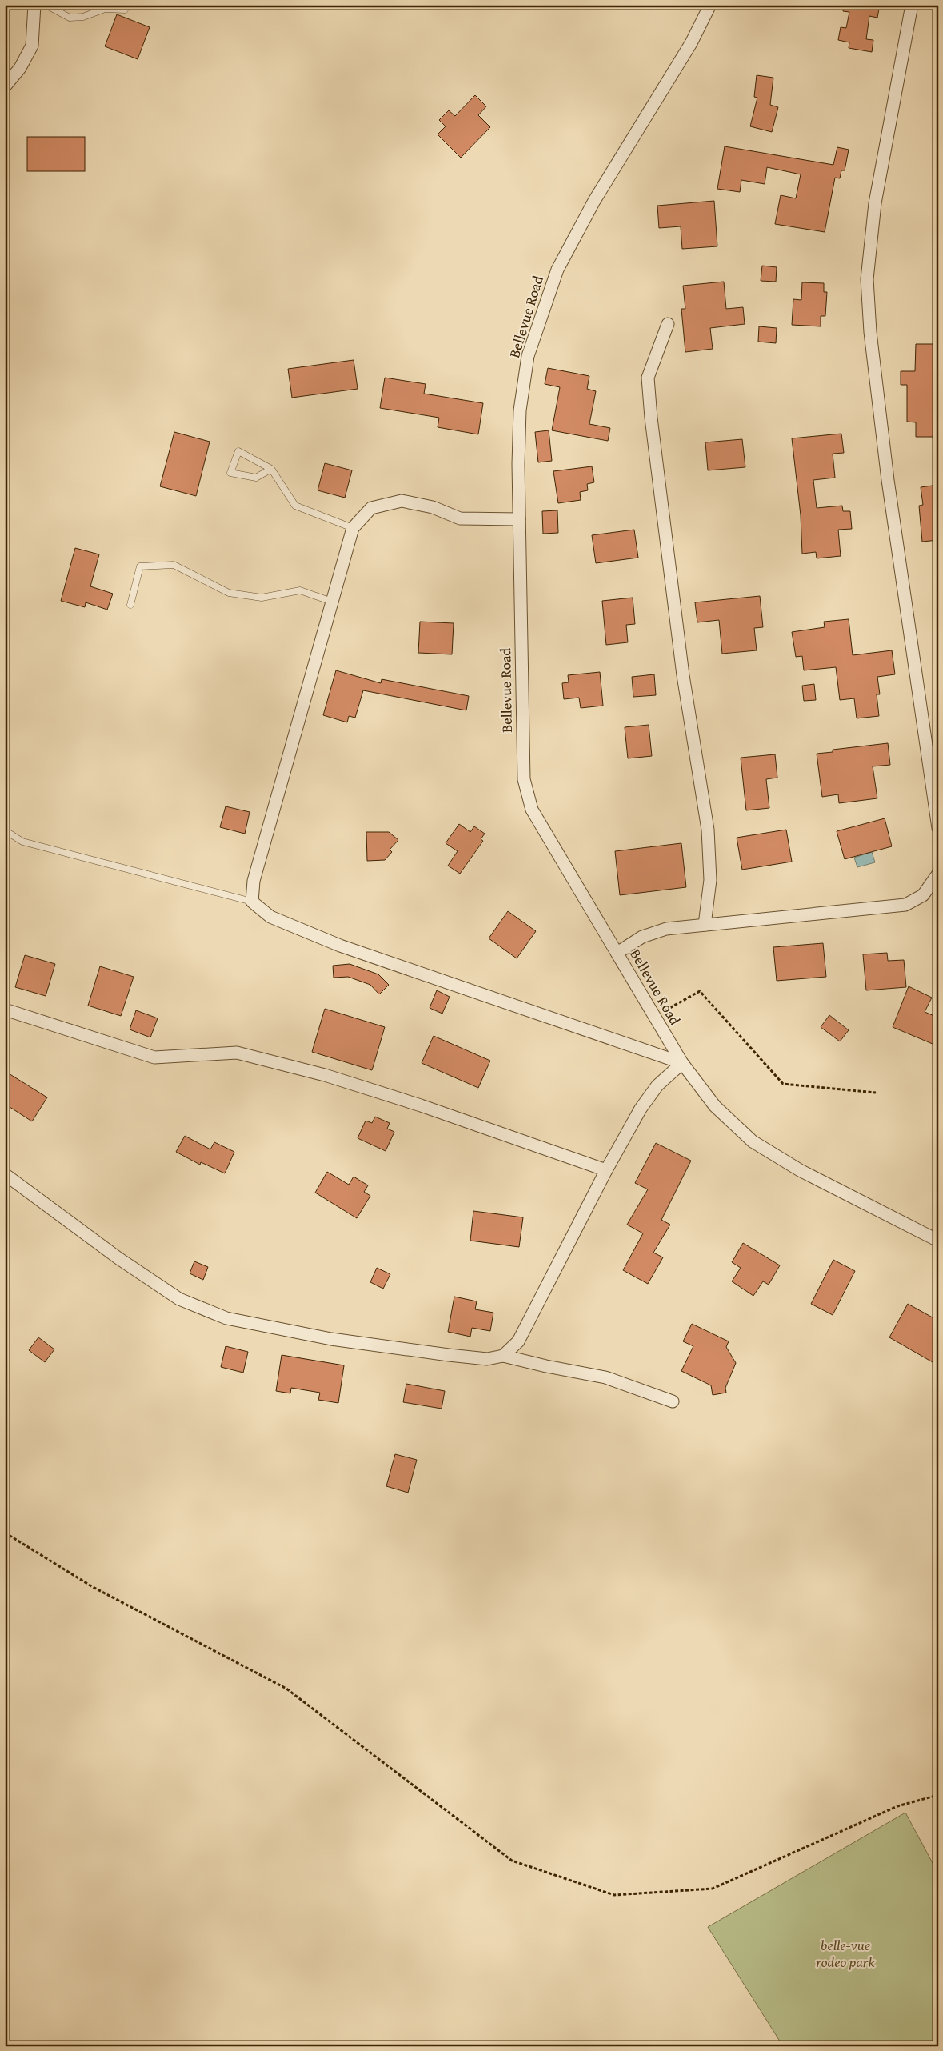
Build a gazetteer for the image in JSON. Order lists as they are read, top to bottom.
{
  "streets": {
    "street": ["Bellevue Road"]
  },
  "parks": ["belle-vue rodeo park"]
}
